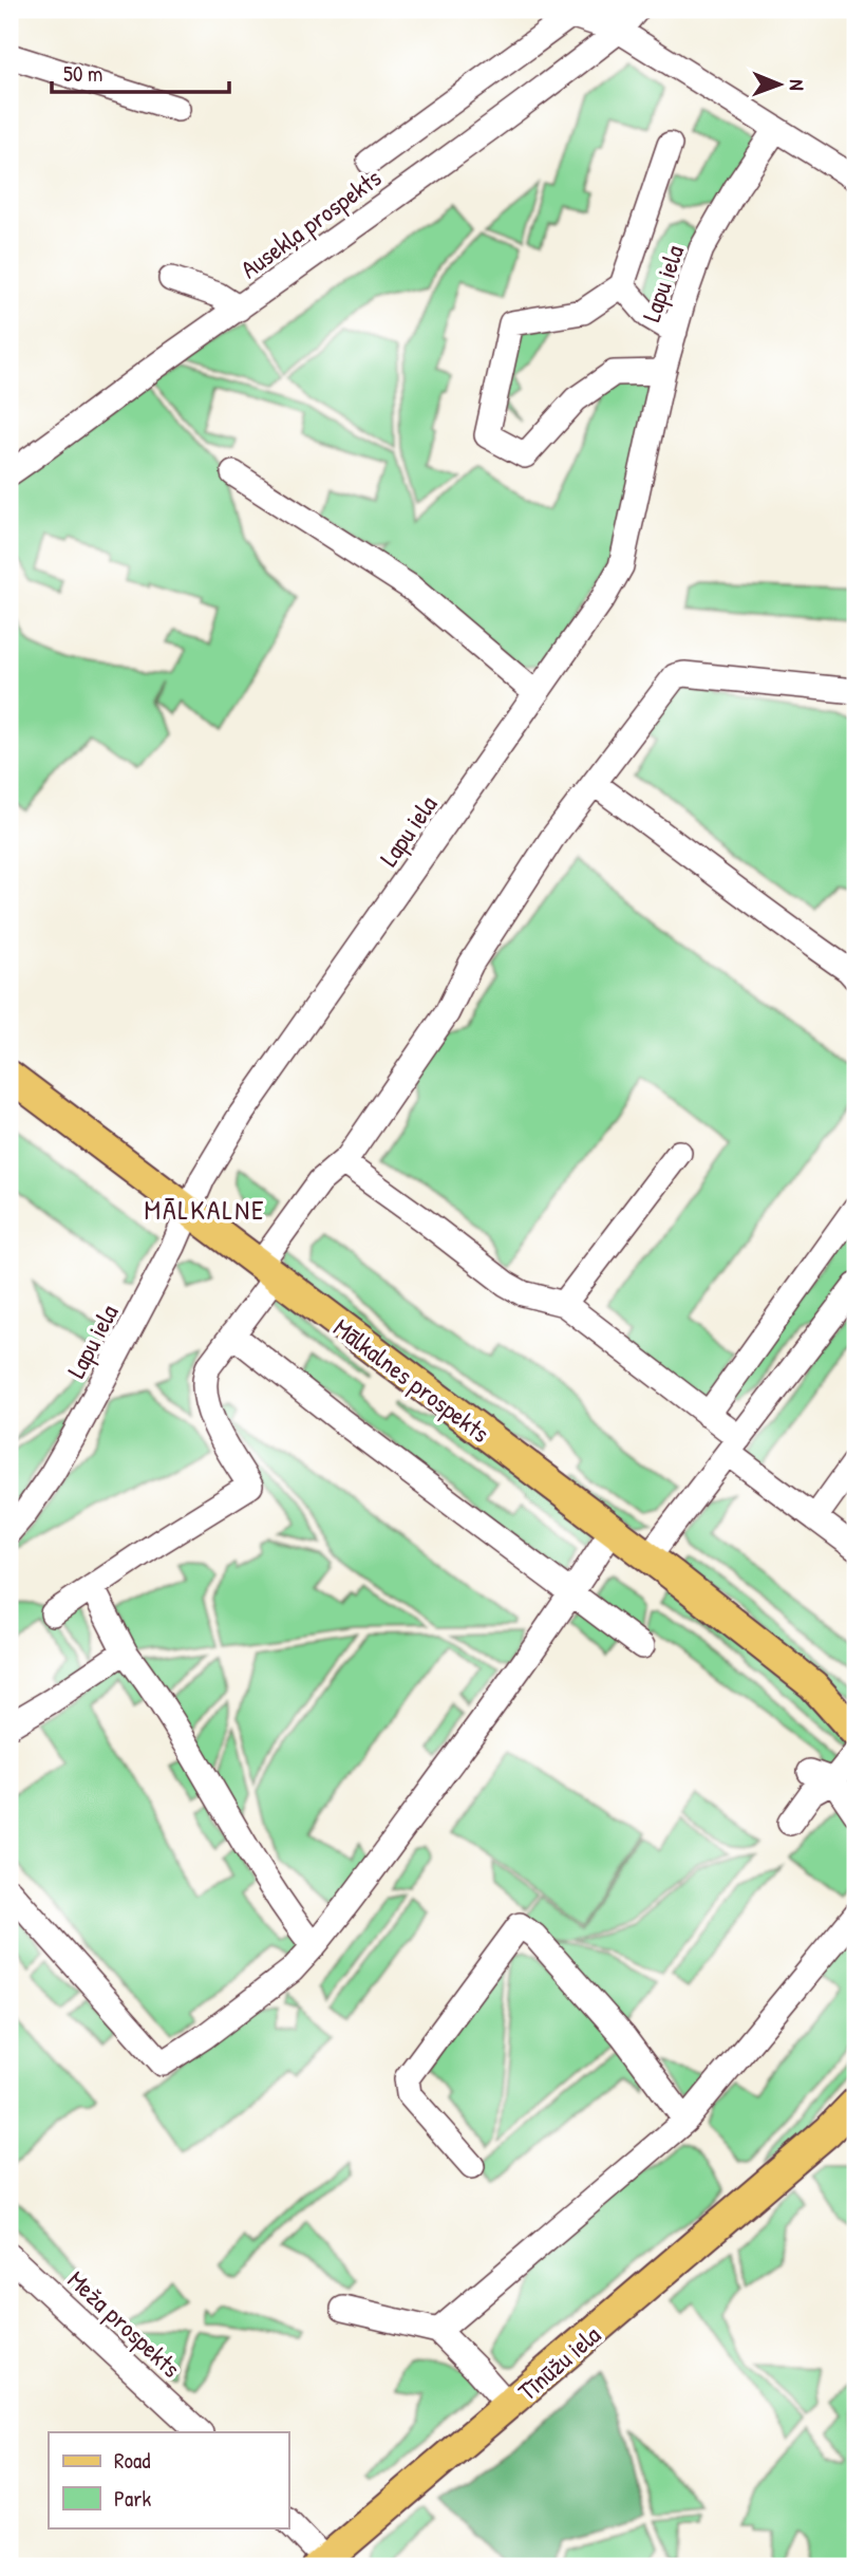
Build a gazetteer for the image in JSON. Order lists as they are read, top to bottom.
{
  "streets": {
    "main road": ["Mālkalnes prospekts", "Tīnūžu iela"],
    "street": ["Ausekļa prospekts", "Lapu iela", "Meža prospekts"]
  },
  "crossings": [
    ["Lapu iela", "Mālkalnes prospekts"]
  ],
  "districts": ["MĀLKALNE"],
  "legend": ["Road", "Park"],
  "scale_bar": "50 m",
  "north": "right"
}
